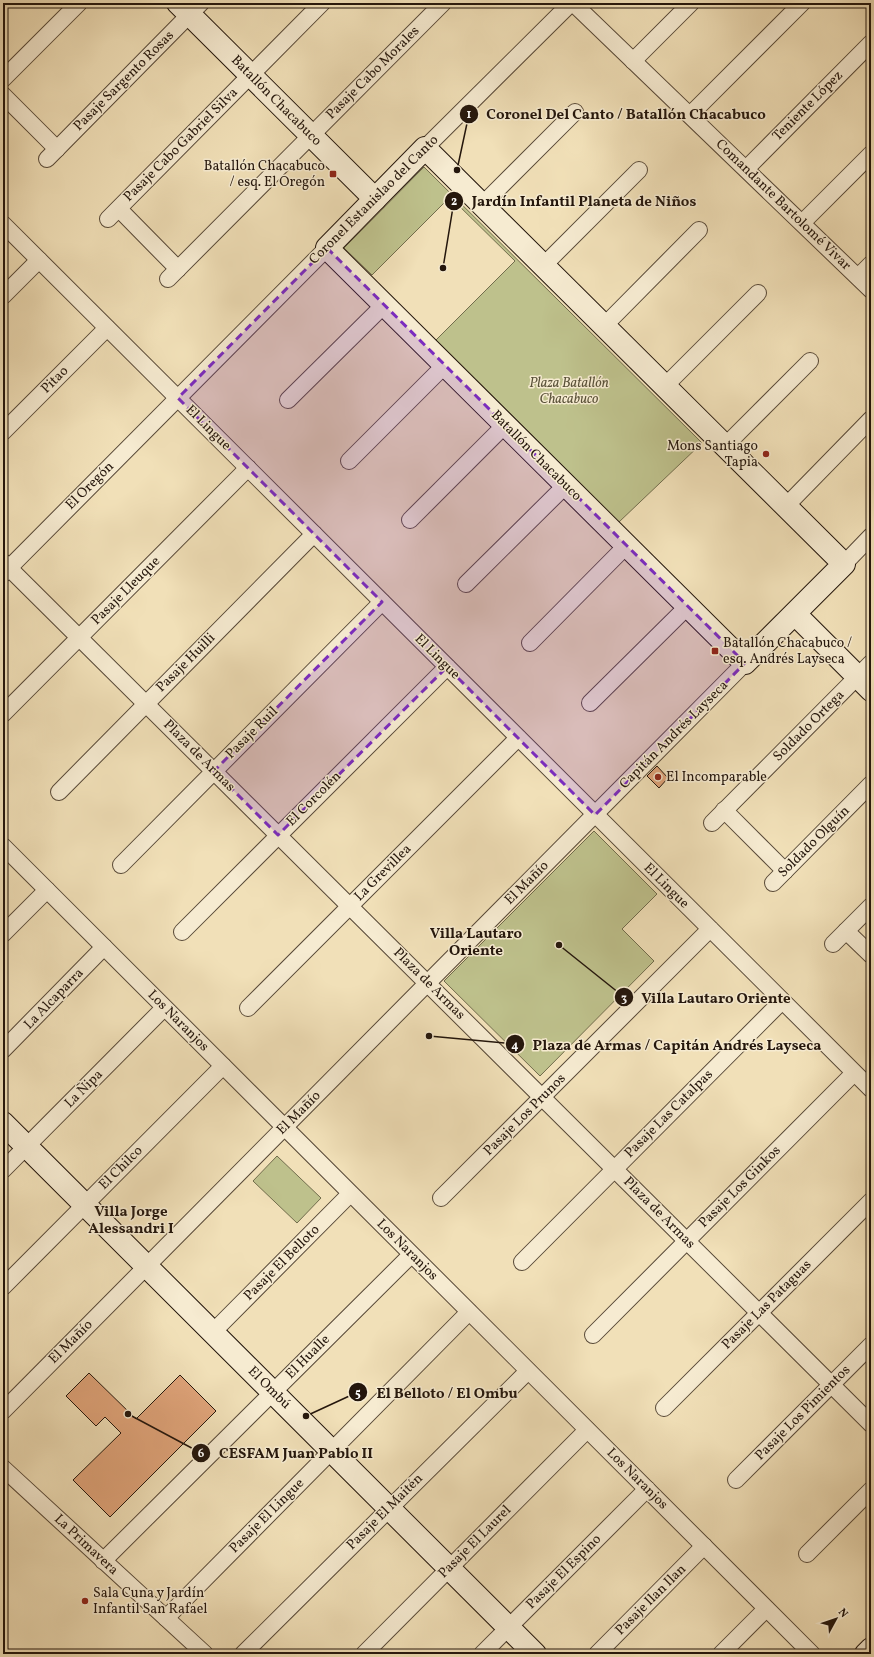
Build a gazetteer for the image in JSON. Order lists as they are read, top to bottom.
{
  "streets": {
    "street": [
      "Pasaje Cabo Morales",
      "Pasaje Sargento Rosas",
      "Batallón Chacabuco",
      "Teniente López",
      "Pasaje Cabo Gabriel Silva",
      "Coronel Estanislao del Canto",
      "Comandante Bartolomé Vivar",
      "Pitao",
      "El Lingue",
      "El Oregón",
      "Pasaje Lleuque",
      "Pasaje Huilli",
      "Soldado Ortega",
      "Pasaje Ruil",
      "Capitán Andrés Layseca",
      "Plaza de Armas",
      "El Corcolén",
      "Soldado Olguín",
      "La Grevillea",
      "El Mañío",
      "La Alcaparra",
      "Los Naranjos",
      "La Ñipa",
      "Pasaje Las Catalpas",
      "Pasaje Los Prunos",
      "El Chilco",
      "Pasaje Los Ginkos",
      "Pasaje El Belloto",
      "Pasaje Las Pataguas",
      "El Hualle",
      "El Ombú",
      "Pasaje Los Pimientos",
      "Pasaje El Maitén",
      "Pasaje El Lingue",
      "Pasaje El Laurel",
      "La Primavera",
      "Pasaje El Espino",
      "Pasaje Ilan Ilan"
    ]
  },
  "crossings": [
    ["Pasaje Cabo Morales", "Batallón Chacabuco"],
    ["Pasaje Cabo Morales", "Pasaje Cabo Gabriel Silva"],
    ["Pasaje Sargento Rosas", "Batallón Chacabuco"],
    ["Batallón Chacabuco", "Pasaje Cabo Gabriel Silva"],
    ["Batallón Chacabuco", "Coronel Estanislao del Canto"],
    ["Batallón Chacabuco", "Capitán Andrés Layseca"],
    ["Teniente López", "Comandante Bartolomé Vivar"],
    ["Coronel Estanislao del Canto", "Comandante Bartolomé Vivar"],
    ["Coronel Estanislao del Canto", "El Lingue"],
    ["Coronel Estanislao del Canto", "El Oregón"],
    ["Pitao", "El Lingue"],
    ["El Lingue", "El Oregón"],
    ["El Lingue", "Pasaje Lleuque"],
    ["El Lingue", "Pasaje Huilli"],
    ["El Lingue", "Pasaje Ruil"],
    ["El Lingue", "Capitán Andrés Layseca"],
    ["El Lingue", "El Corcolén"],
    ["El Lingue", "La Grevillea"],
    ["El Lingue", "El Mañío"],
    ["El Lingue", "Pasaje Las Catalpas"],
    ["El Lingue", "Pasaje Los Prunos"],
    ["El Lingue", "Pasaje Los Ginkos"],
    ["El Oregón", "Plaza de Armas"],
    ["Pasaje Lleuque", "Plaza de Armas"],
    ["Pasaje Huilli", "Plaza de Armas"],
    ["Pasaje Ruil", "Plaza de Armas"],
    ["Capitán Andrés Layseca", "El Mañío"],
    ["Plaza de Armas", "El Corcolén"],
    ["Plaza de Armas", "La Grevillea"],
    ["Plaza de Armas", "El Mañío"],
    ["Plaza de Armas", "Pasaje Las Catalpas"],
    ["Plaza de Armas", "Pasaje Los Prunos"],
    ["Plaza de Armas", "Pasaje Los Ginkos"],
    ["Plaza de Armas", "Pasaje Las Pataguas"],
    ["Plaza de Armas", "Pasaje Los Pimientos"],
    ["El Mañío", "Los Naranjos"],
    ["El Mañío", "El Ombú"],
    ["La Alcaparra", "Los Naranjos"],
    ["Los Naranjos", "La Ñipa"],
    ["Los Naranjos", "El Chilco"],
    ["Los Naranjos", "Pasaje El Belloto"],
    ["Los Naranjos", "El Hualle"],
    ["Los Naranjos", "Pasaje El Maitén"],
    ["Los Naranjos", "Pasaje El Lingue"],
    ["Los Naranjos", "Pasaje El Laurel"],
    ["Los Naranjos", "Pasaje El Espino"],
    ["Los Naranjos", "Pasaje Ilan Ilan"],
    ["La Ñipa", "El Ombú"],
    ["El Chilco", "El Ombú"],
    ["Pasaje El Belloto", "El Ombú"],
    ["El Hualle", "El Ombú"],
    ["El Hualle", "La Primavera"],
    ["El Ombú", "Pasaje El Maitén"],
    ["El Ombú", "Pasaje El Lingue"],
    ["El Ombú", "Pasaje El Laurel"],
    ["El Ombú", "Pasaje El Espino"],
    ["Pasaje El Lingue", "La Primavera"]
  ],
  "districts": ["Villa Lautaro Oriente", "Villa Jorge Alessandri I"],
  "parks": ["Plaza Batallón Chacabuco"],
  "places": {
    "other": [
      "Coronel Del Canto / Batallón Chacabuco",
      "Jardín Infantil Planeta de Niños",
      "Mons Santiago Tapia",
      "El Incomparable",
      "Villa Lautaro Oriente",
      "Plaza de Armas / Capitán Andrés Layseca",
      "CESFAM Juan Pablo II",
      "El Belloto / El Ombu",
      "Sala Cuna y Jardín Infantil San Rafael"
    ],
    "transit": ["Batallón Chacabuco / esq. El Oregón", "Batallón Chacabuco / esq. Andrés Layseca"]
  },
  "north": "top right"
}
